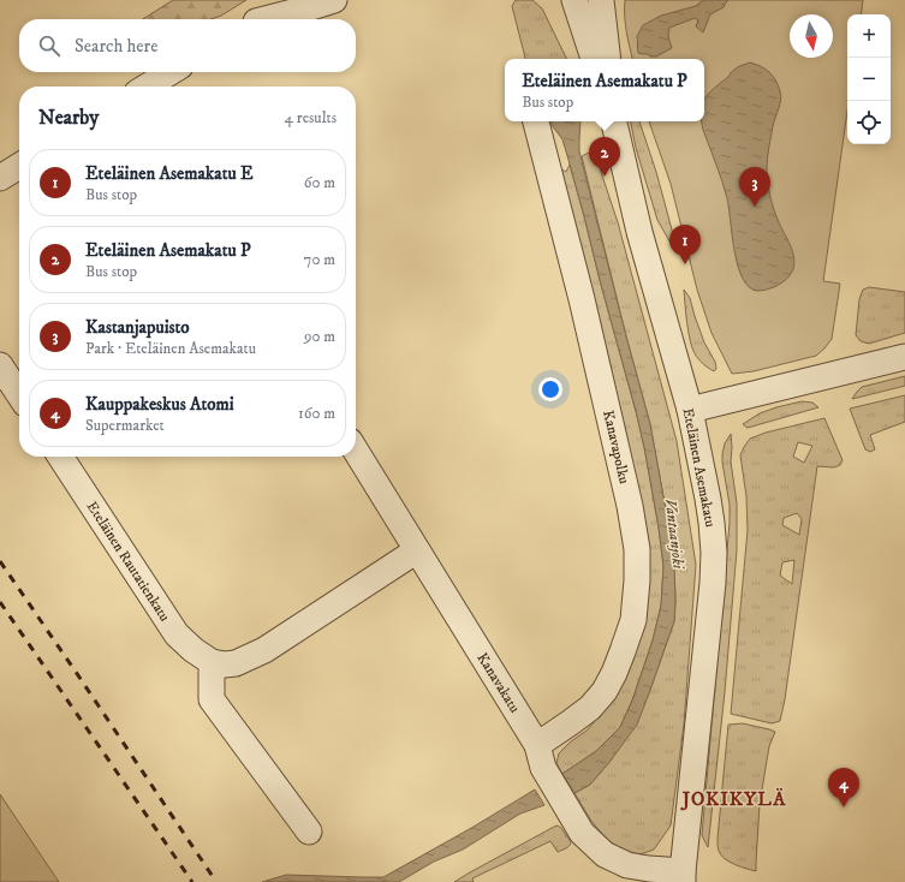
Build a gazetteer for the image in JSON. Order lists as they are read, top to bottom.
{
  "streets": {
    "street": [
      "Kanavapolku",
      "Eteläinen Asemakatu",
      "Eteläinen Rautatienkatu",
      "Kanavakatu"
    ]
  },
  "crossings": [
    ["Kanavapolku", "Kanavakatu"],
    ["Eteläinen Asemakatu", "Kanavakatu"],
    ["Eteläinen Rautatienkatu", "Kanavakatu"]
  ],
  "districts": ["JOKIKYLÄ"],
  "water": ["Vantaanjoki"],
  "north": "bottom",
  "page": {
    "map_buttons": ["+", "−"],
    "search": "Search here",
    "popup": ["Eteläinen Asemakatu P", "Bus stop"],
    "heading": ["Nearby", "4 results"],
    "pins": [
      "2",
      "3",
      "1",
      "4"
    ],
    "list": [
      {
        "mark": "1",
        "name": "Eteläinen Asemakatu E",
        "note": "Bus stop",
        "value": "60 m"
      },
      {
        "mark": "2",
        "name": "Eteläinen Asemakatu P",
        "note": "Bus stop",
        "value": "70 m"
      },
      {
        "mark": "3",
        "name": "Kastanjapuisto",
        "note": "Park · Eteläinen Asemakatu",
        "value": "90 m"
      },
      {
        "mark": "4",
        "name": "Kauppakeskus Atomi",
        "note": "Supermarket",
        "value": "160 m"
      }
    ]
  }
}
